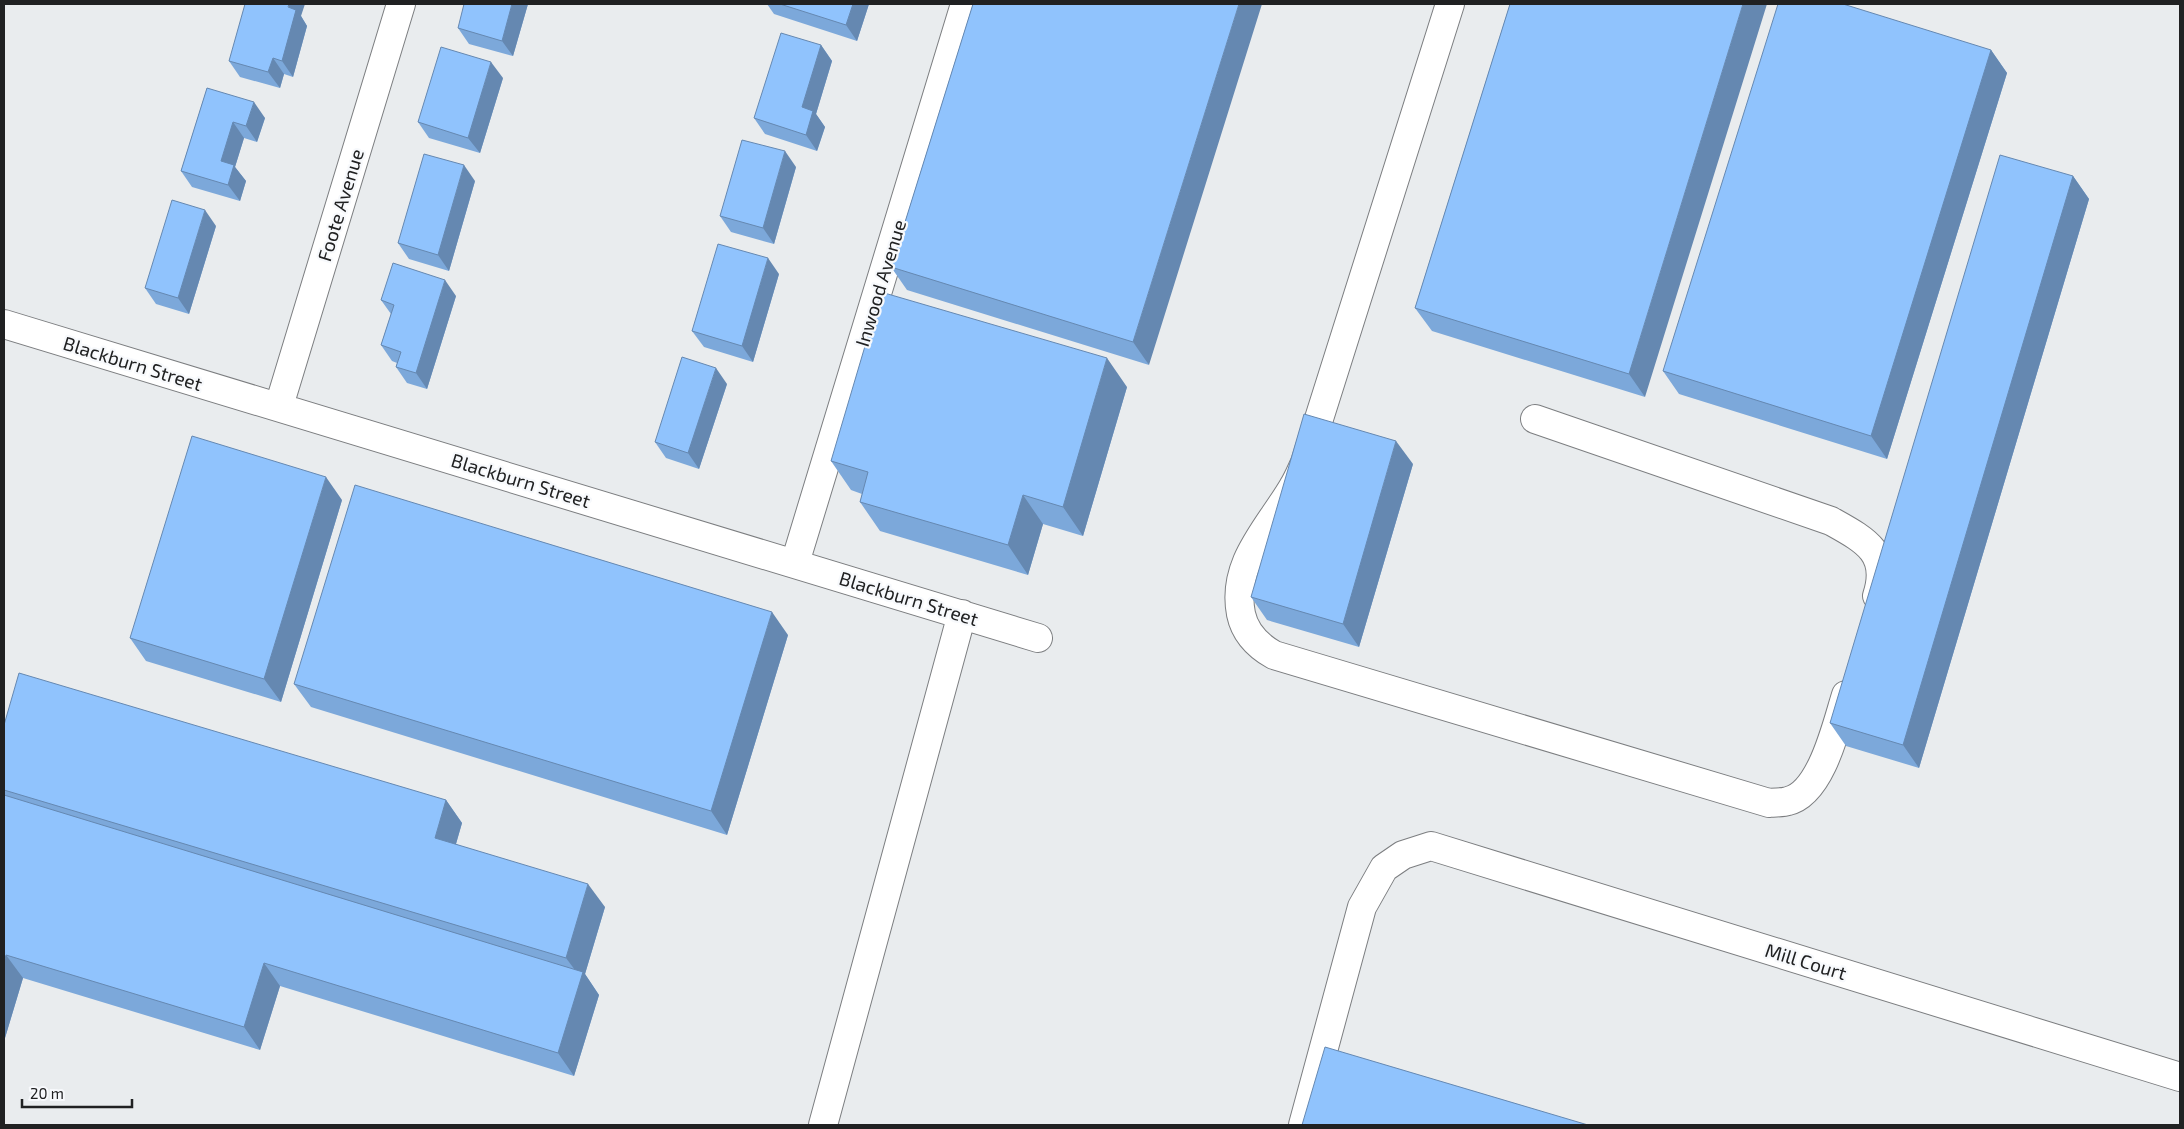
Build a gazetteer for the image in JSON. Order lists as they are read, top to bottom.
{
  "streets": {
    "street": [
      "Foote Avenue",
      "Inwood Avenue",
      "Blackburn Street",
      "Mill Court"
    ]
  },
  "crossings": [
    ["Foote Avenue", "Blackburn Street"],
    ["Inwood Avenue", "Blackburn Street"]
  ],
  "scale_bar": "20 m"
}
